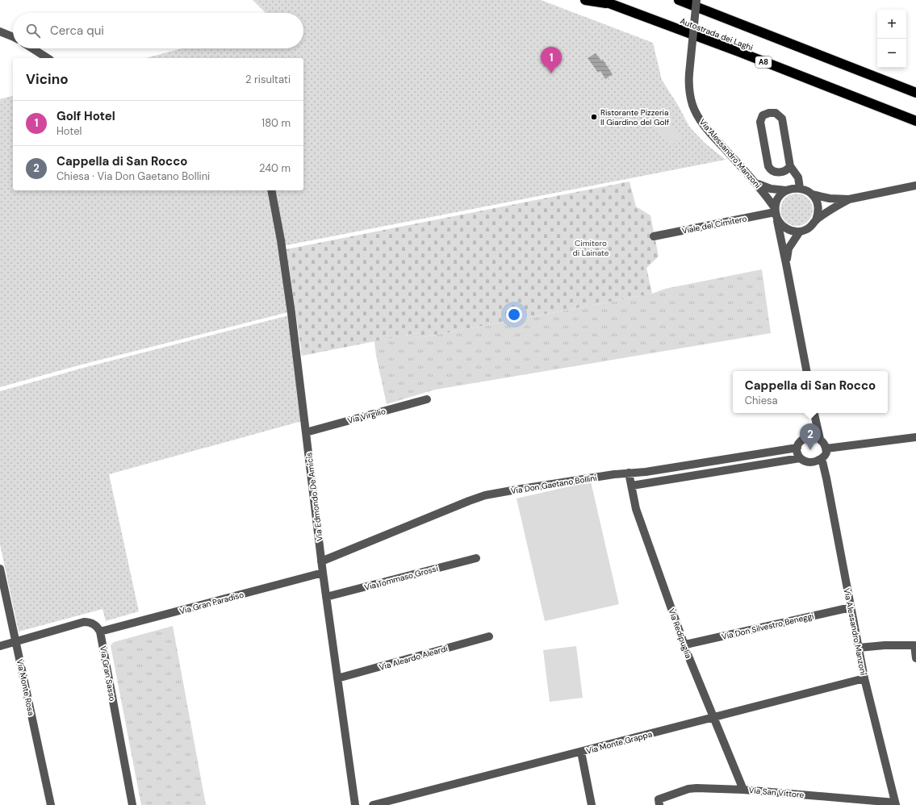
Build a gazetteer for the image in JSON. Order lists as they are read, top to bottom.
{
  "streets": {
    "highway": ["Autostrada dei Laghi", "A8"],
    "street": [
      "Via Alessandro Manzoni",
      "Viale del Cimitero",
      "Via Virgilio",
      "Via Don Gaetano Bollini",
      "Via Edmondo De Amicis",
      "Via Tommaso Grossi",
      "Via Gran Paradiso",
      "Via Don Silvestro Beneggi",
      "Via Redipuglia",
      "Via Aleardo Aleardi",
      "Via Gran Sasso",
      "Via Monte Rosa",
      "Via Monte Grappa",
      "Via San Vittore"
    ]
  },
  "crossings": [
    ["Via Alessandro Manzoni", "Viale del Cimitero"],
    ["Via Alessandro Manzoni", "Via Don Gaetano Bollini"],
    ["Via Alessandro Manzoni", "Via Don Silvestro Beneggi"],
    ["Via Alessandro Manzoni", "Via Monte Grappa"],
    ["Via Alessandro Manzoni", "Via San Vittore"],
    ["Via Virgilio", "Via Edmondo De Amicis"],
    ["Via Don Gaetano Bollini", "Via Edmondo De Amicis"],
    ["Via Don Gaetano Bollini", "Via Redipuglia"],
    ["Via Edmondo De Amicis", "Via Tommaso Grossi"],
    ["Via Edmondo De Amicis", "Via Gran Paradiso"],
    ["Via Edmondo De Amicis", "Via Aleardo Aleardi"],
    ["Via Gran Paradiso", "Via Gran Sasso"],
    ["Via Don Silvestro Beneggi", "Via Redipuglia"],
    ["Via Redipuglia", "Via Monte Grappa"],
    ["Via Redipuglia", "Via San Vittore"]
  ],
  "parks": ["Cimitero di Lainate"],
  "places": ["Ristorante Pizzeria Il Giardino del Golf"],
  "page": {
    "map_buttons": ["+", "−"],
    "search": "Cerca qui",
    "pins": ["1", "2"],
    "heading": ["Vicino", "2 risultati"],
    "list": [
      {
        "mark": "1",
        "name": "Golf Hotel",
        "note": "Hotel",
        "value": "180 m"
      },
      {
        "mark": "2",
        "name": "Cappella di San Rocco",
        "note": "Chiesa · Via Don Gaetano Bollini",
        "value": "240 m"
      }
    ],
    "popup": ["Cappella di San Rocco", "Chiesa"]
  }
}
